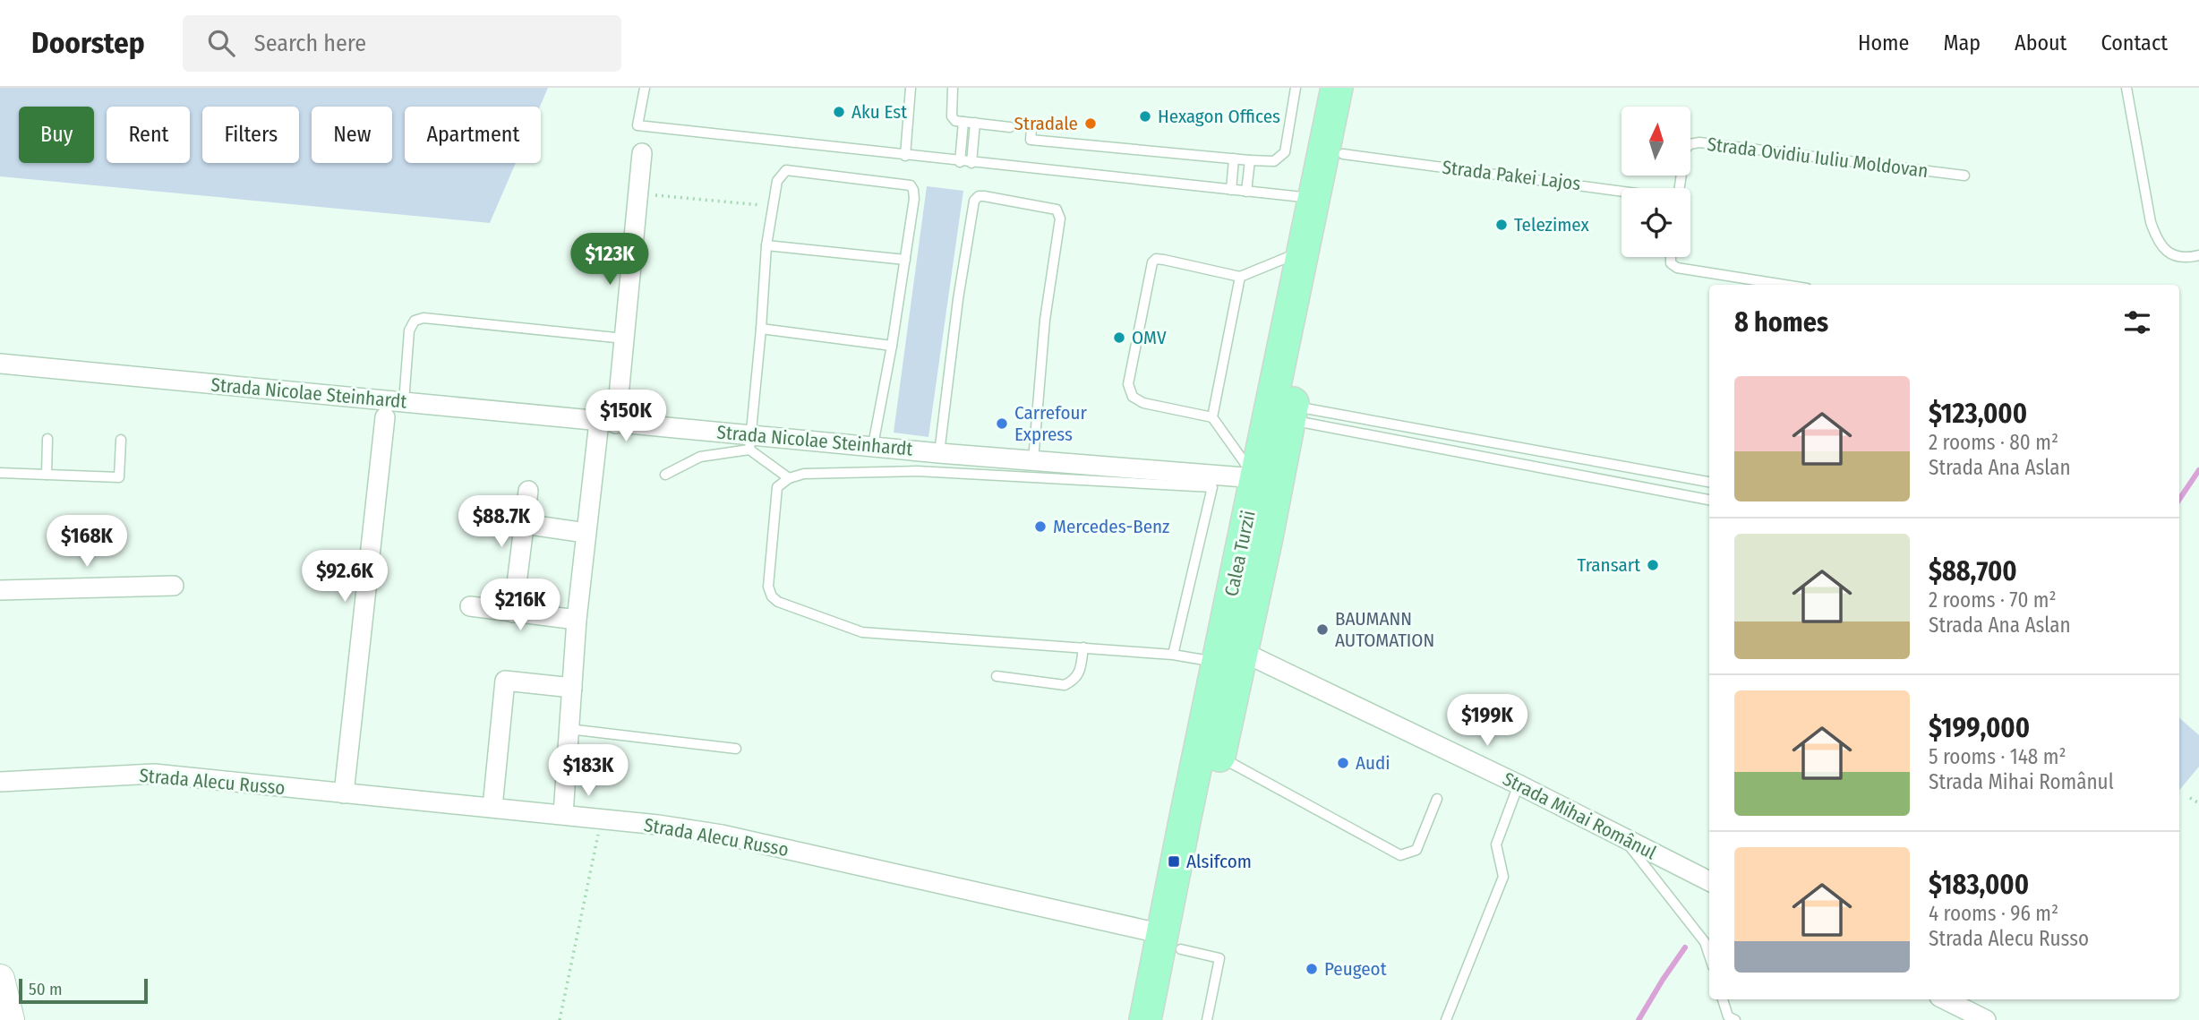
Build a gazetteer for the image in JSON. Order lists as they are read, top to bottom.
{
  "streets": {
    "main road": ["Calea Turzii"],
    "street": ["Strada Nicolae Steinhardt", "Strada Alecu Russo", "Strada Mihai Românul"],
    "lane": ["Strada Ovidiu Iuliu Moldovan", "Strada Pakei Lajos"]
  },
  "crossings": [
    ["Strada Pakei Lajos", "Calea Turzii"],
    ["Strada Nicolae Steinhardt", "Calea Turzii"],
    ["Calea Turzii", "Strada Alecu Russo"],
    ["Calea Turzii", "Strada Mihai Românul"]
  ],
  "places": {
    "other": [
      "Aku Est",
      "Hexagon Offices",
      "Stradale",
      "Telezimex",
      "OMV",
      "Carrefour Express",
      "Mercedes-Benz",
      "Transart",
      "BAUMANN AUTOMATION",
      "Audi",
      "Peugeot"
    ],
    "transit": ["Alsifcom"]
  },
  "scale_bar": "50 m",
  "north": "top",
  "page": {
    "header": "Doorstep",
    "search": "Search here",
    "nav": [
      "Home",
      "Map",
      "About",
      "Contact"
    ],
    "chip": [
      "Buy",
      "Rent",
      "Filters",
      "New",
      "Apartment"
    ],
    "price": [
      "$123K",
      "$150K",
      "$88.7K",
      "$168K",
      "$92.6K",
      "$216K",
      "$199K",
      "$183K"
    ],
    "heading": "8 homes",
    "list": [
      {
        "name": "$123,000",
        "note": "2 rooms · 80 m² · Strada Ana Aslan"
      },
      {
        "name": "$88,700",
        "note": "2 rooms · 70 m² · Strada Ana Aslan"
      },
      {
        "name": "$199,000",
        "note": "5 rooms · 148 m² · Strada Mihai Românul"
      },
      {
        "name": "$183,000",
        "note": "4 rooms · 96 m² · Strada Alecu Russo"
      }
    ],
    "scale": "50 m"
  }
}
